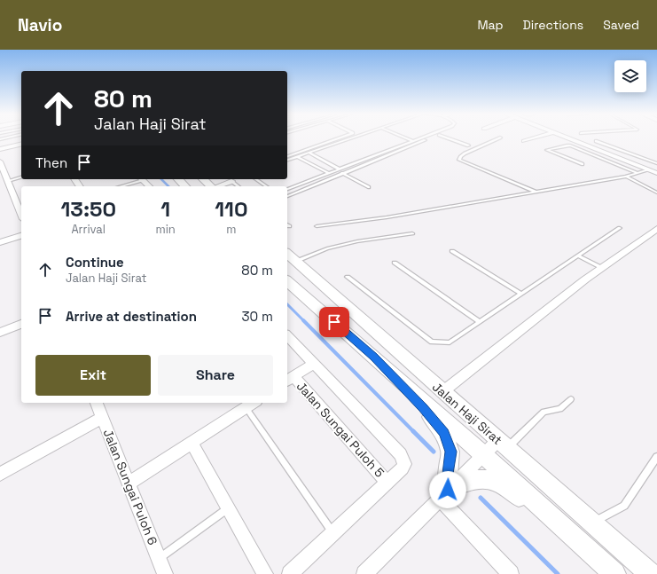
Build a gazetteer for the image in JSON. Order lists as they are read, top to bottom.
{
  "streets": {
    "main road": ["Jalan Haji Sirat"],
    "street": ["Jalan Sungai Puloh 5", "Jalan Sungai Puloh 6"]
  },
  "page": {
    "header": "Navio",
    "nav": ["Map", "Directions", "Saved"],
    "turn": ["80 m", "Jalan Haji Sirat"],
    "then": "Then",
    "eta": [
      "13:50",
      "Arrival",
      "1",
      "min",
      "110",
      "m"
    ],
    "list": [
      {
        "name": "Continue",
        "note": "Jalan Haji Sirat",
        "value": "80 m"
      },
      {
        "name": "Arrive at destination",
        "value": "30 m"
      }
    ],
    "buttons": ["Exit", "Share"]
  }
}
